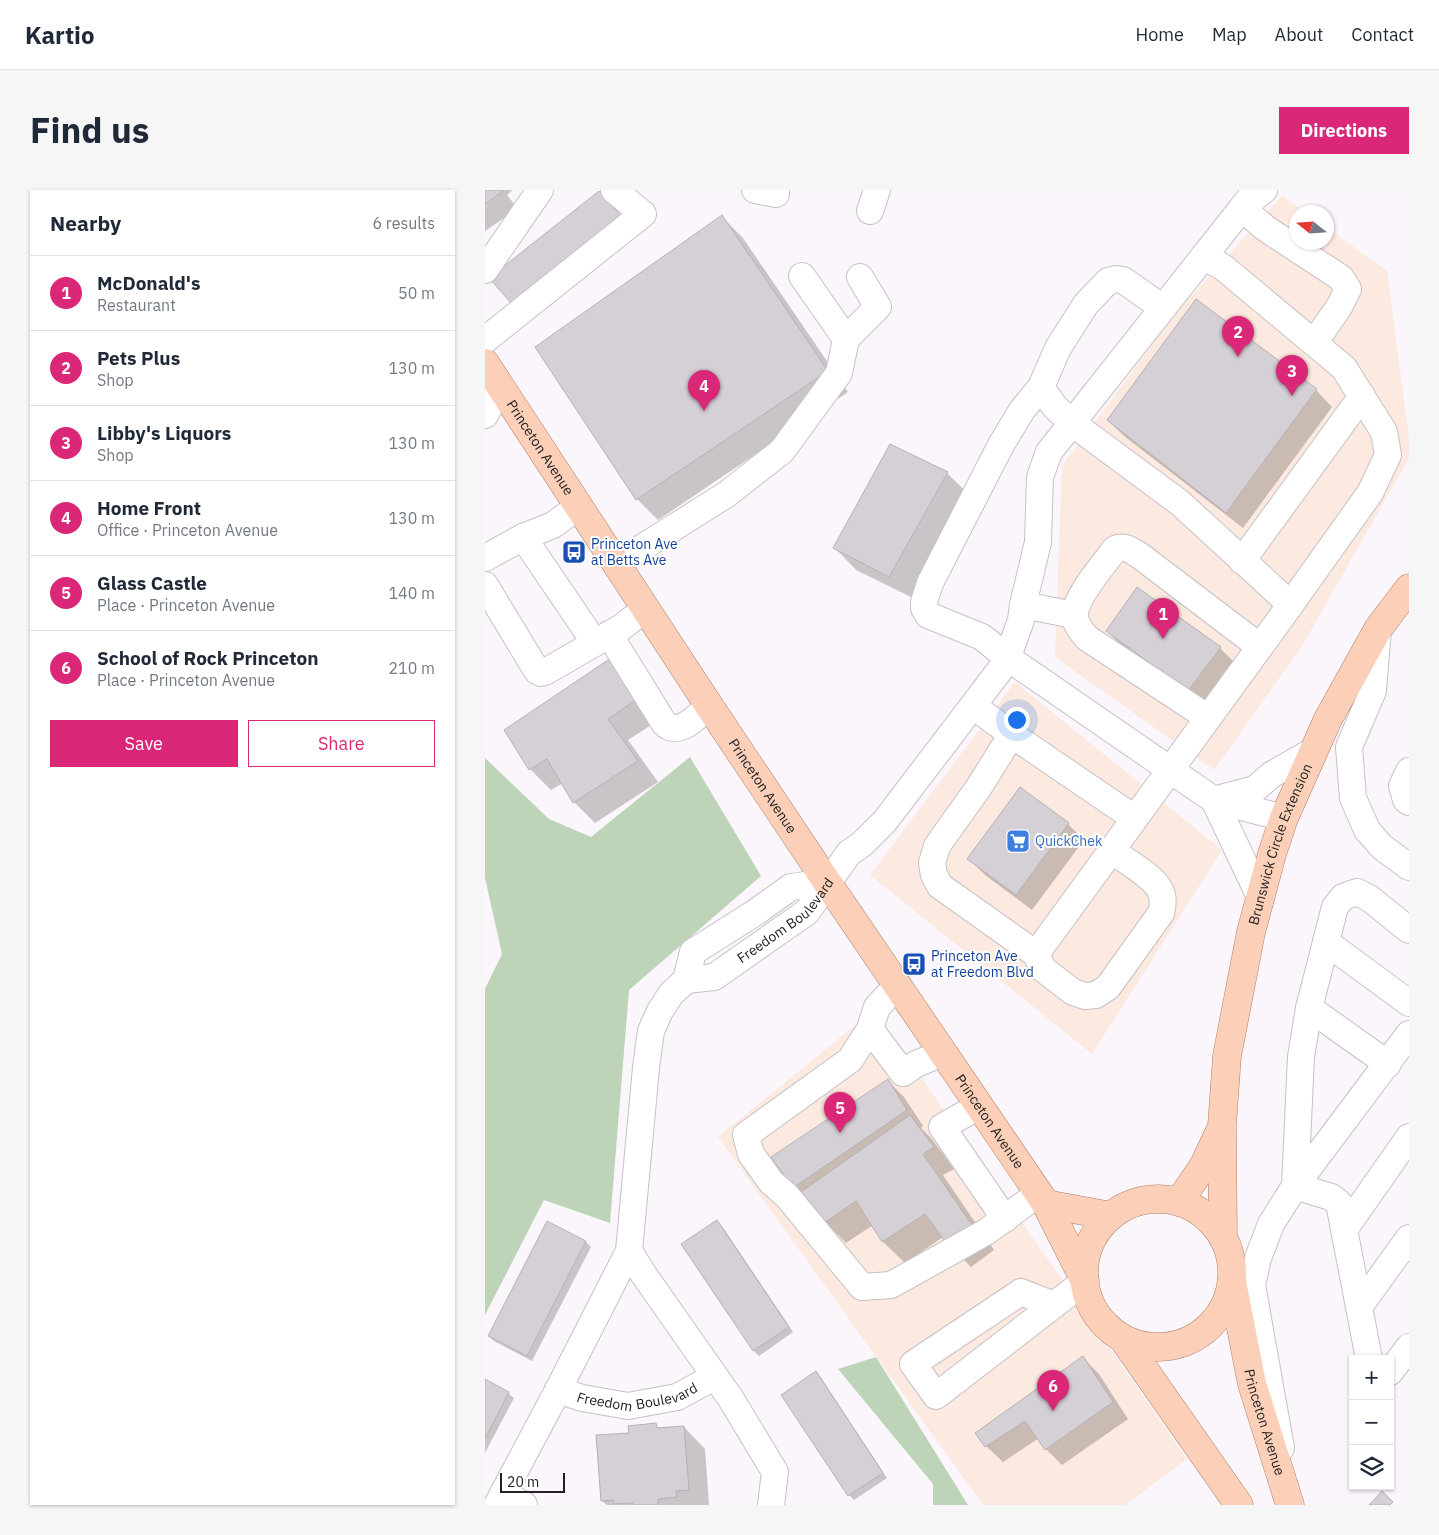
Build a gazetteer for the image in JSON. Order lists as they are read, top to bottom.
{
  "streets": {
    "main road": ["Princeton Avenue", "Brunswick Circle Extension"],
    "street": ["Freedom Boulevard"]
  },
  "crossings": [
    ["Princeton Avenue", "Brunswick Circle Extension"],
    ["Princeton Avenue", "Freedom Boulevard"]
  ],
  "places": {
    "bus stop": ["Princeton Ave at Betts Ave", "Princeton Ave at Freedom Blvd"],
    "supermarket": ["QuickChek"]
  },
  "scale_bar": "20 m",
  "north": "left",
  "page": {
    "header": "Kartio",
    "nav": [
      "Home",
      "Map",
      "About",
      "Contact"
    ],
    "title": "Find us",
    "buttons": [
      "Directions",
      ["Save", "Share"]
    ],
    "heading": ["Nearby", "6 results"],
    "list": [
      {
        "mark": "1",
        "name": "McDonald's",
        "note": "Restaurant",
        "value": "50 m"
      },
      {
        "mark": "2",
        "name": "Pets Plus",
        "note": "Shop",
        "value": "130 m"
      },
      {
        "mark": "3",
        "name": "Libby's Liquors",
        "note": "Shop",
        "value": "130 m"
      },
      {
        "mark": "4",
        "name": "Home Front",
        "note": "Office · Princeton Avenue",
        "value": "130 m"
      },
      {
        "mark": "5",
        "name": "Glass Castle",
        "note": "Place · Princeton Avenue",
        "value": "140 m"
      },
      {
        "mark": "6",
        "name": "School of Rock Princeton",
        "note": "Place · Princeton Avenue",
        "value": "210 m"
      }
    ],
    "pins": [
      "2",
      "3",
      "4",
      "1",
      "5",
      "6"
    ],
    "map_buttons": ["+", "−"],
    "scale": "20 m"
  }
}
